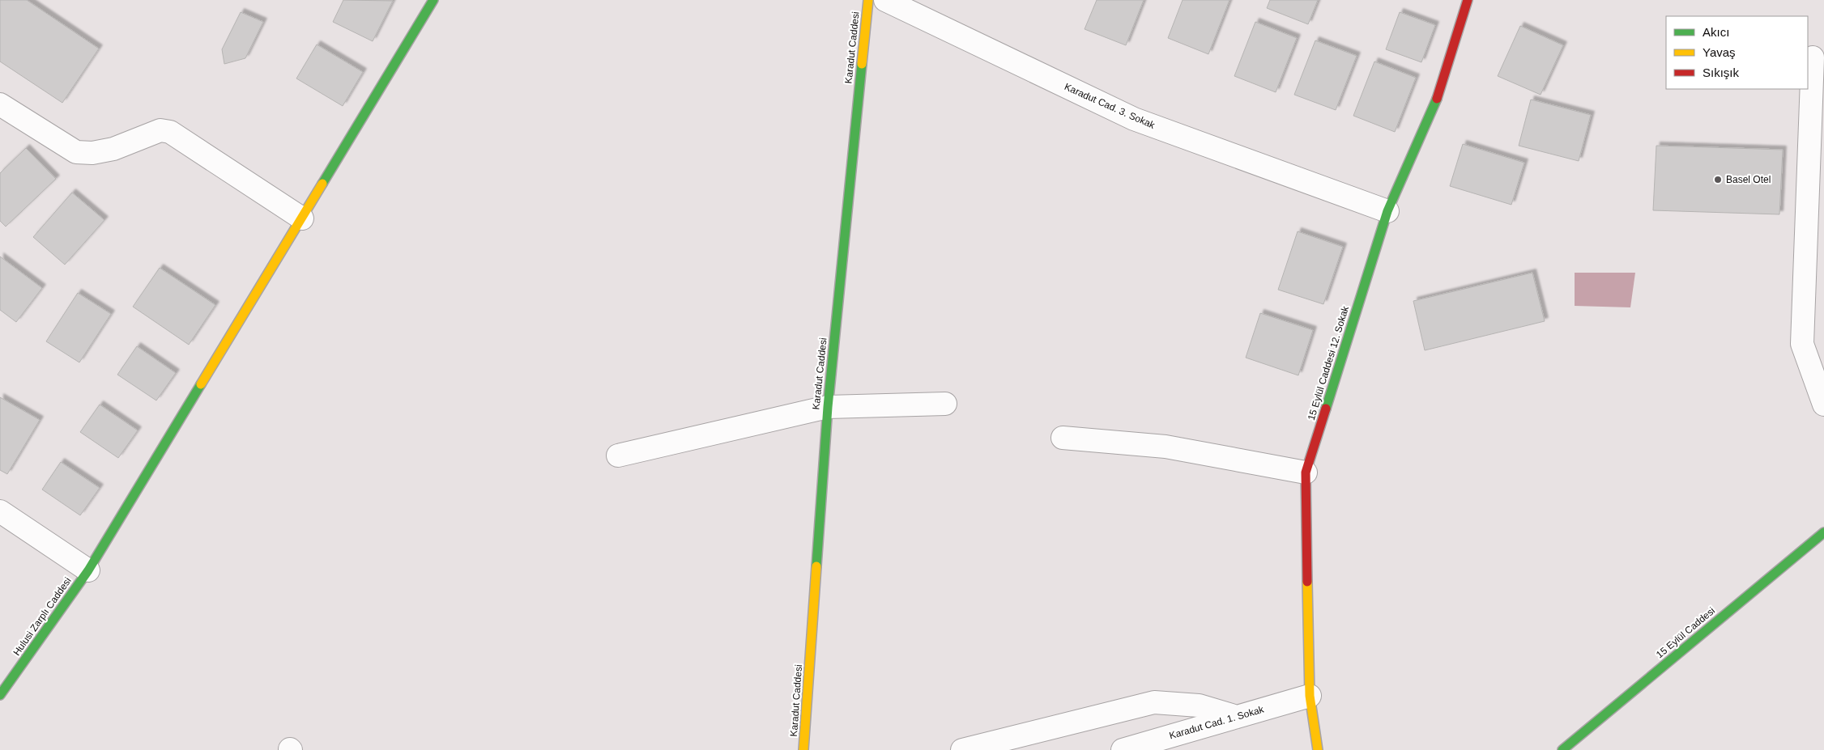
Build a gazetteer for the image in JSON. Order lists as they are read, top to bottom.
{
  "streets": {
    "street": [
      "Karadut Caddesi",
      "Karadut Cad. 3. Sokak",
      "15 Eylül Caddesi 12. Sokak",
      "Hulusi Zarplı Caddesi",
      "15 Eylül Caddesi",
      "Karadut Cad. 1. Sokak"
    ]
  },
  "crossings": [
    ["Karadut Cad. 3. Sokak", "15 Eylül Caddesi 12. Sokak"],
    ["15 Eylül Caddesi 12. Sokak", "Karadut Cad. 1. Sokak"]
  ],
  "places": ["Basel Otel"],
  "legend": ["Akıcı", "Yavaş", "Sıkışık"]
}
